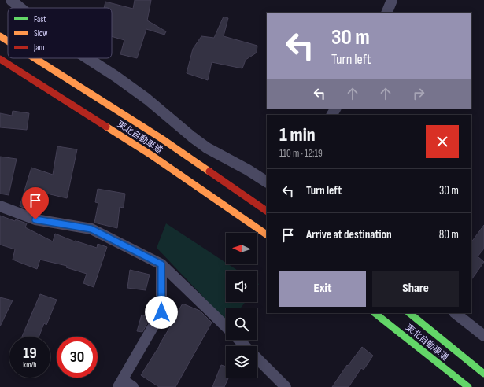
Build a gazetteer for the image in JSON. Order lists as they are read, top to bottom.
{
  "streets": {
    "highway": ["東北自動車道"]
  },
  "legend": ["Fast", "Slow", "Jam"],
  "north": "left",
  "page": {
    "turn": ["30 m", "Turn left"],
    "heading": ["1 min", "110 m · 12:19"],
    "list": [
      {
        "name": "Turn left",
        "value": "30 m"
      },
      {
        "name": "Arrive at destination",
        "value": "80 m"
      }
    ],
    "buttons": ["Exit", "Share"],
    "speed": "19 km/h",
    "limit": "30"
  }
}
